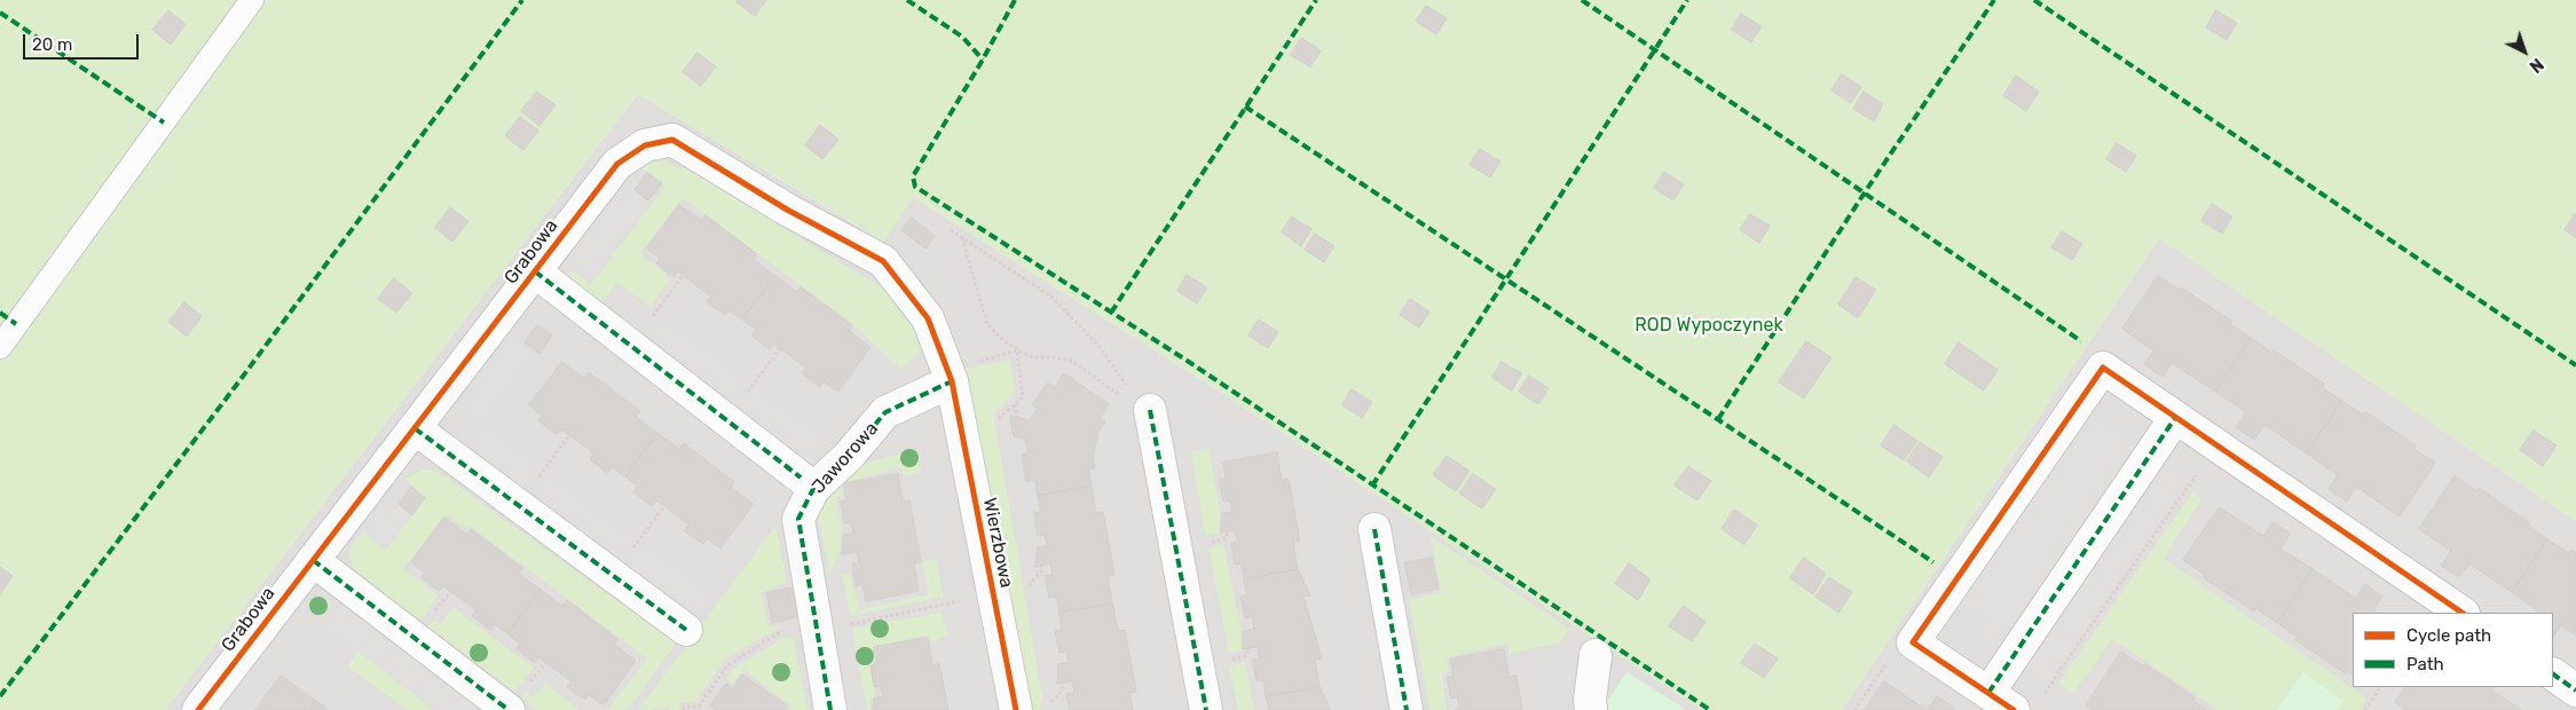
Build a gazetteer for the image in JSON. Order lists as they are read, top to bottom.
{
  "streets": {
    "street": ["Grabowa", "Jaworowa", "Wierzbowa"]
  },
  "crossings": [
    ["Grabowa", "Jaworowa"],
    ["Grabowa", "Wierzbowa"],
    ["Jaworowa", "Wierzbowa"]
  ],
  "parks": ["ROD Wypoczynek"],
  "legend": ["Cycle path", "Path"],
  "scale_bar": "20 m",
  "north": "bottom right"
}
